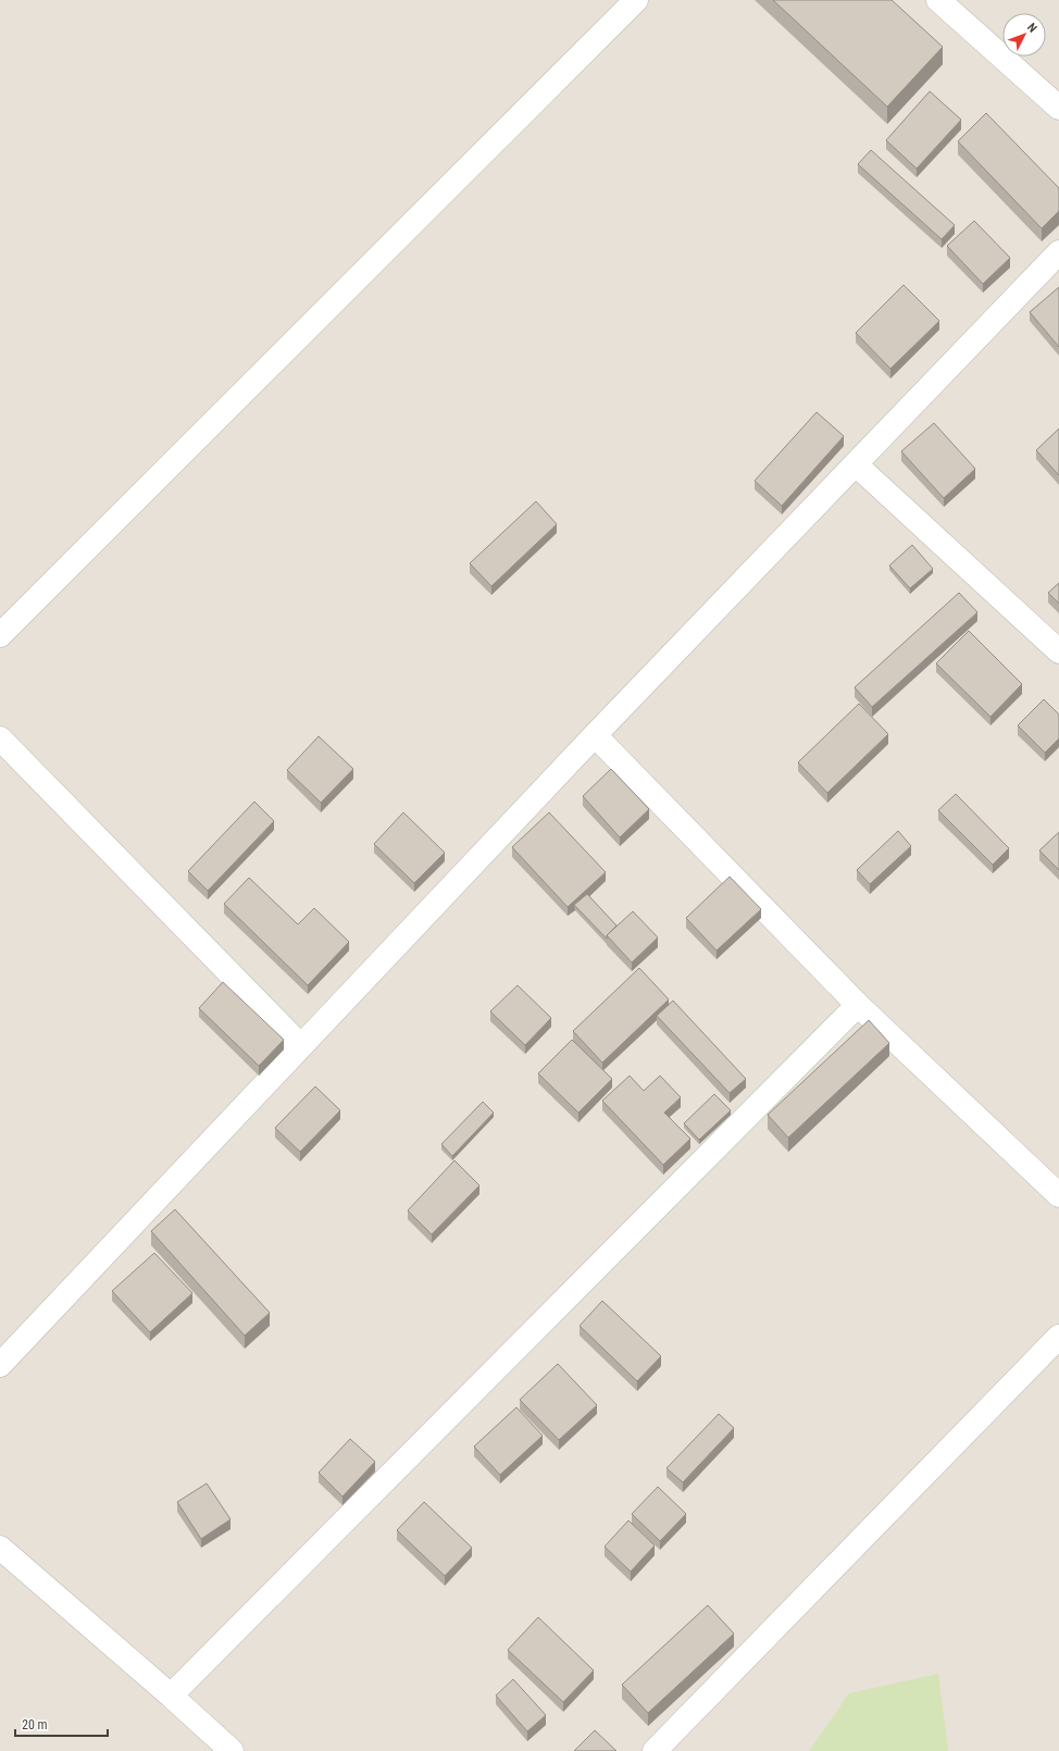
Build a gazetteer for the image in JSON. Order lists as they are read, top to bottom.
{
  "scale_bar": "20 m",
  "north": "top right"
}
